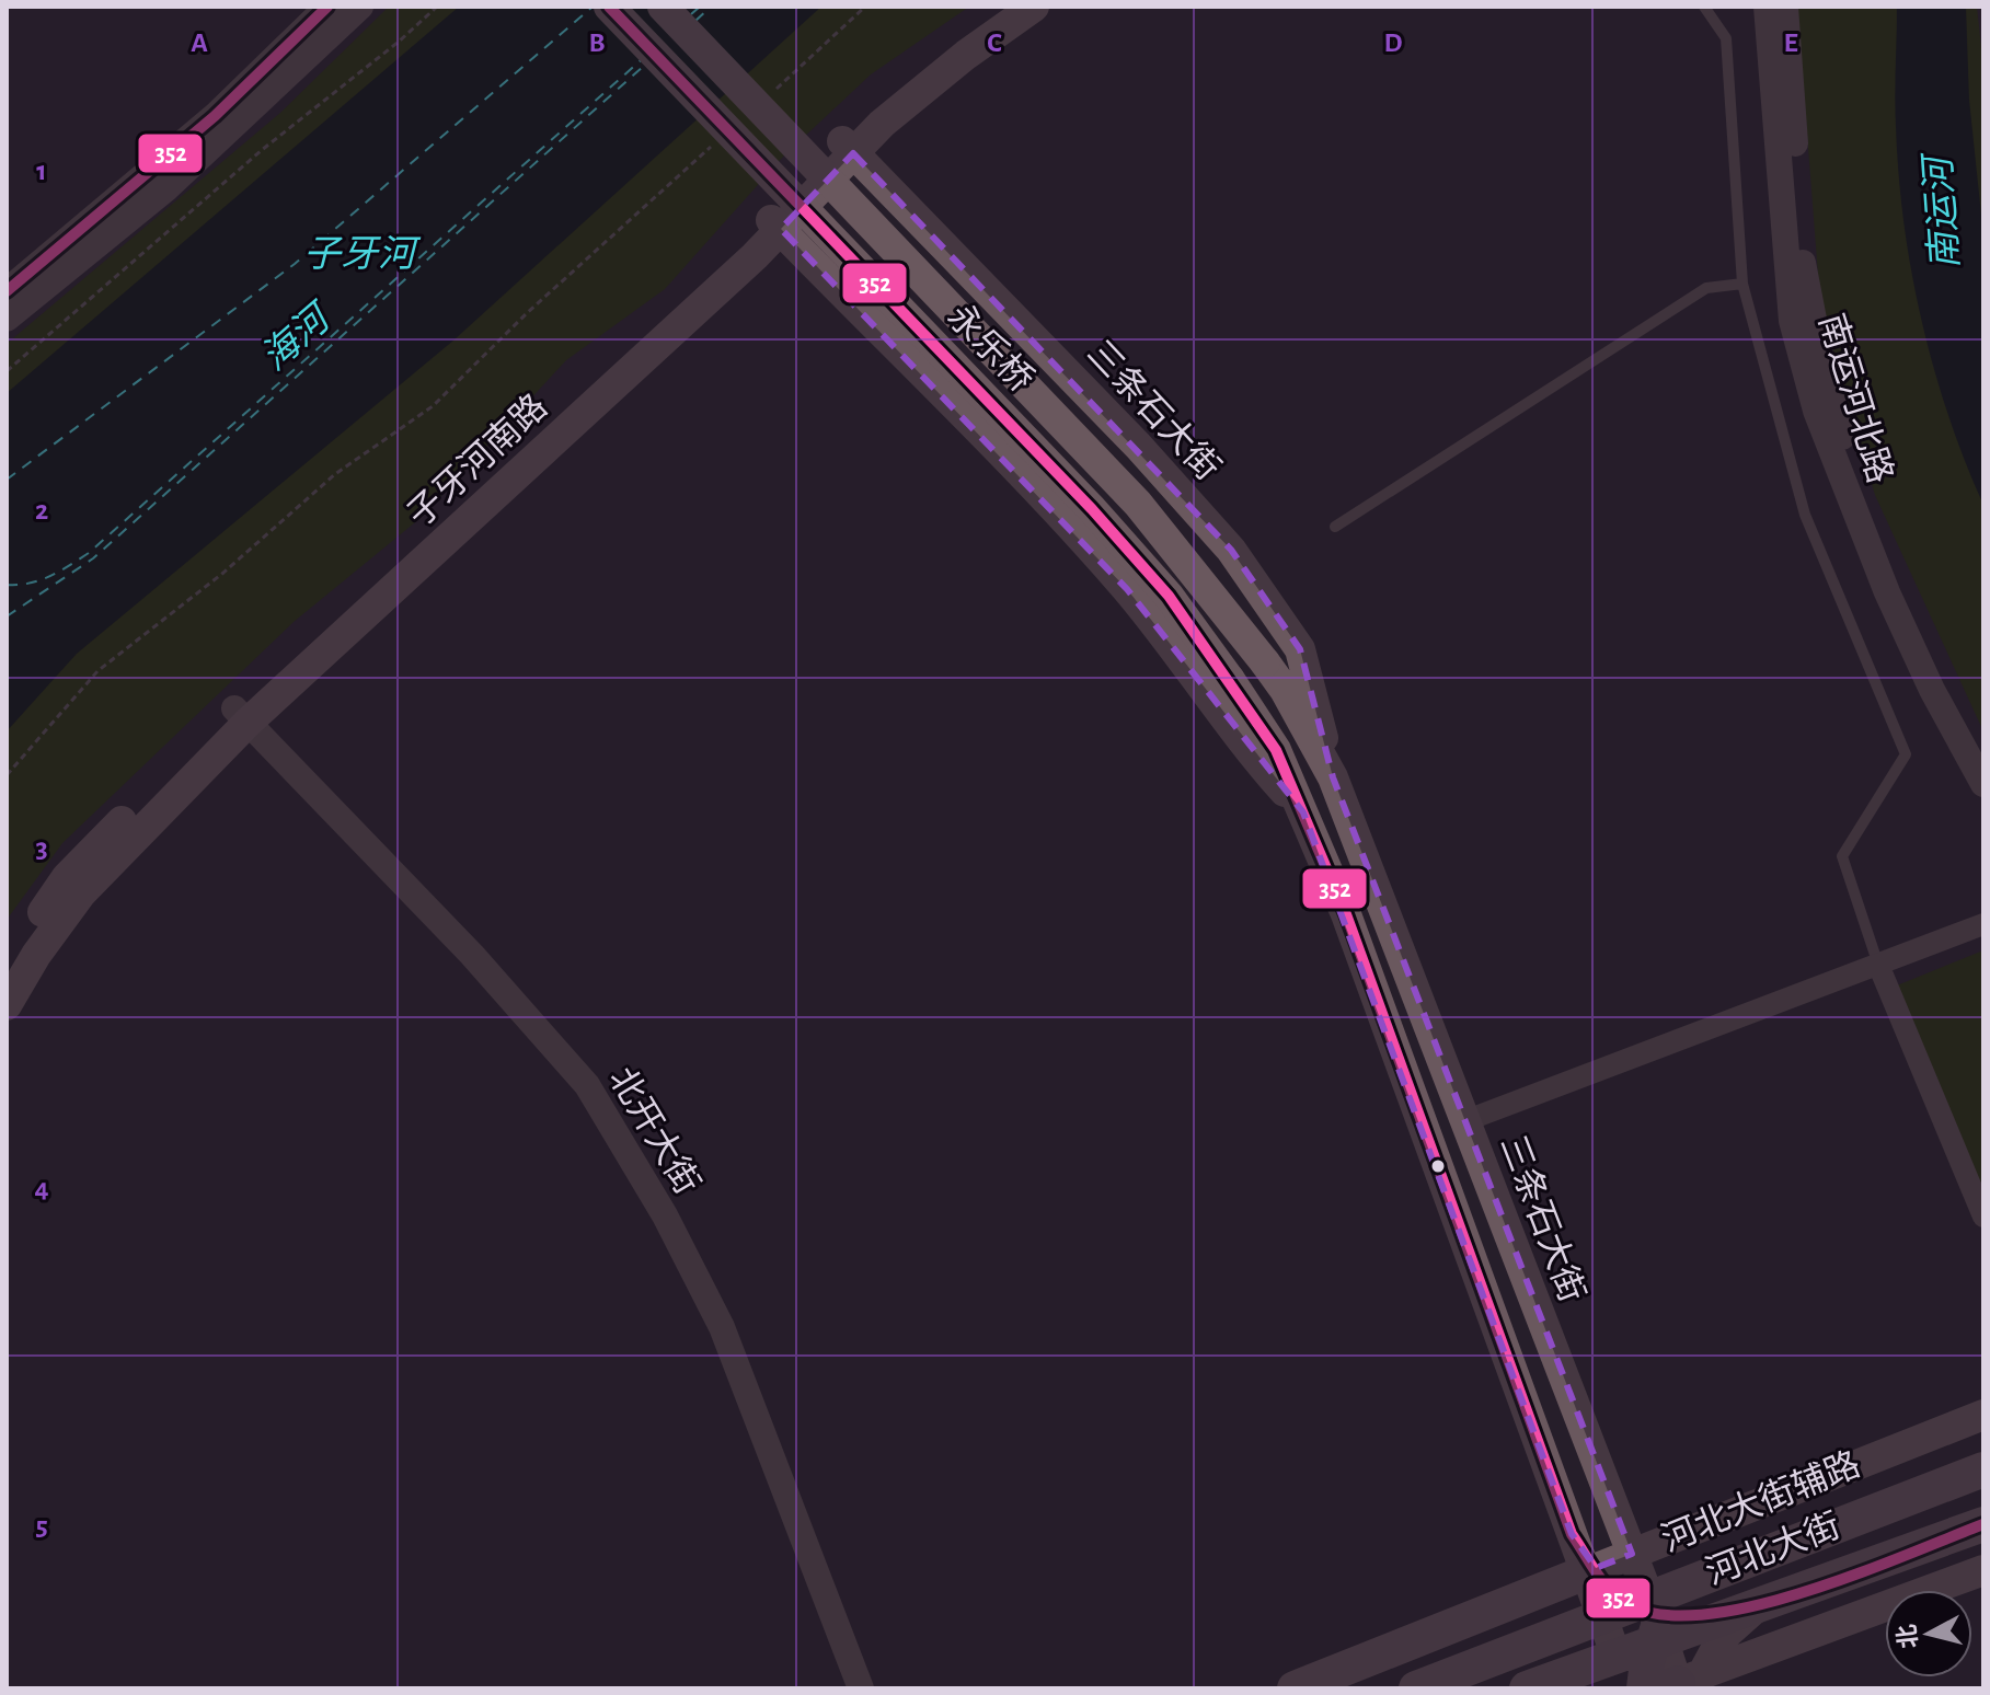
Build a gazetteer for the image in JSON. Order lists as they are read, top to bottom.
{
  "streets": {
    "main road": [
      "永乐桥",
      "三条石大街",
      "子牙河南路",
      "河北大街辅路",
      "河北大街"
    ],
    "street": ["南运河北路", "北开大街"]
  },
  "crossings": [
    ["永乐桥", "三条石大街"],
    ["三条石大街", "子牙河南路"],
    ["三条石大街", "河北大街辅路"],
    ["三条石大街", "河北大街"],
    ["子牙河南路", "北开大街"],
    ["河北大街辅路", "河北大街"]
  ],
  "water": ["南运河", "子牙河", "海河"],
  "lines": ["transit line 352"],
  "north": "left",
  "grid": {
    "columns": [
      "A",
      "B",
      "C",
      "D",
      "E"
    ],
    "rows": [
      "1",
      "2",
      "3",
      "4",
      "5"
    ]
  }
}
